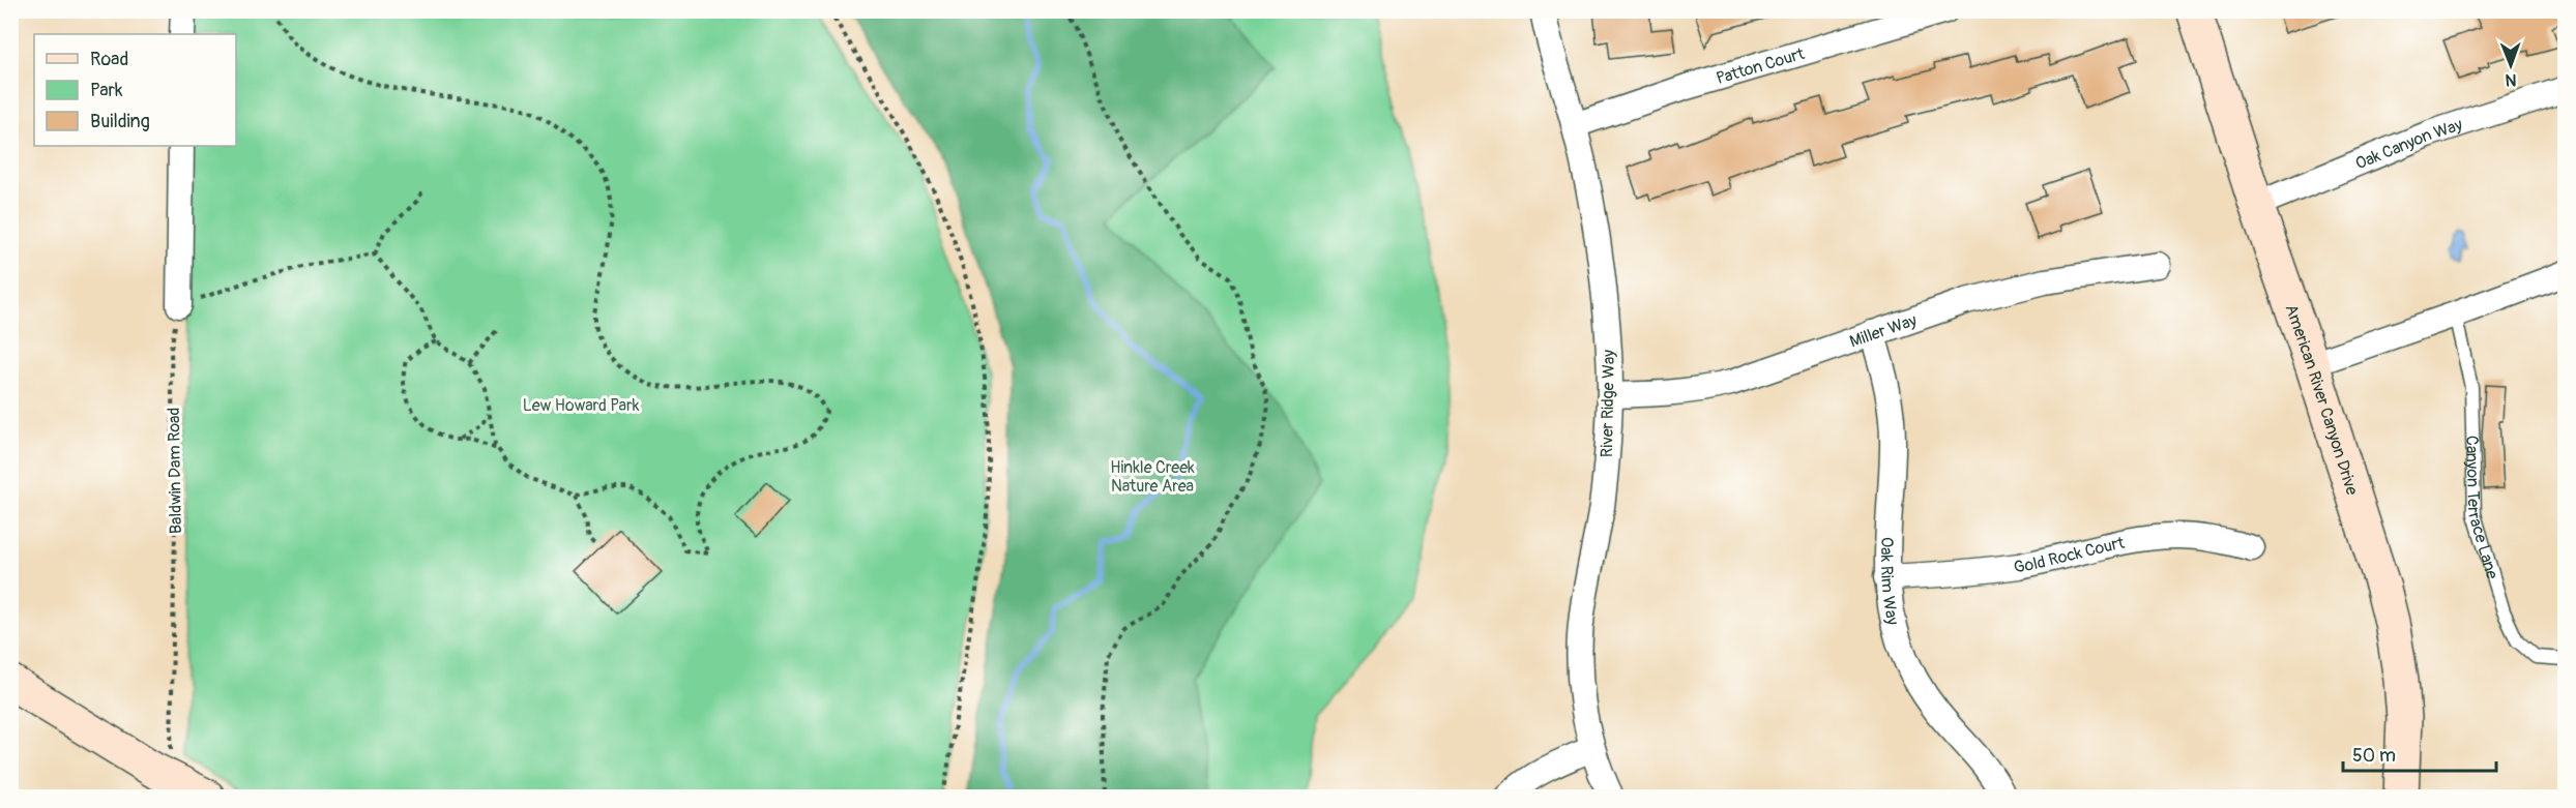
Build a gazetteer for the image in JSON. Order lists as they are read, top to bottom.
{
  "streets": {
    "main road": ["American River Canyon Drive"],
    "street": [
      "Patton Court",
      "Oak Canyon Way",
      "Miller Way",
      "River Ridge Way",
      "Gold Rock Court",
      "Oak Rim Way"
    ],
    "lane": ["Canyon Terrace Lane"],
    "path": ["Baldwin Dam Road"]
  },
  "crossings": [
    ["Patton Court", "River Ridge Way"],
    ["Oak Canyon Way", "American River Canyon Drive"],
    ["Miller Way", "River Ridge Way"],
    ["Miller Way", "Oak Rim Way"],
    ["Gold Rock Court", "Oak Rim Way"]
  ],
  "parks": ["Lew Howard Park", "Hinkle Creek Nature Area"],
  "legend": ["Road", "Park", "Building"],
  "scale_bar": "50 m",
  "north": "bottom"
}
